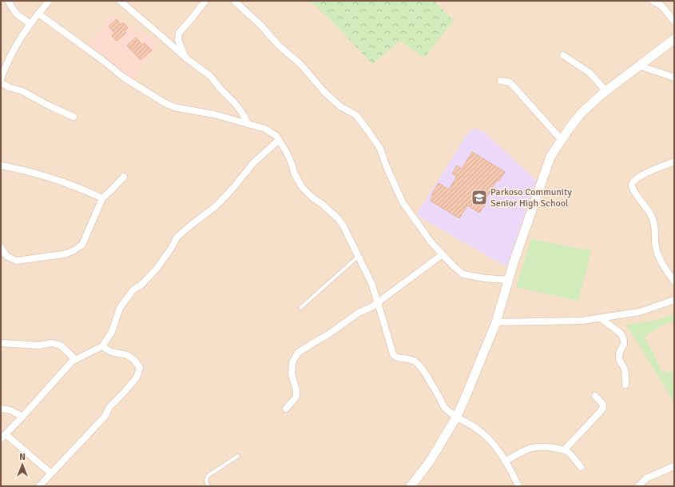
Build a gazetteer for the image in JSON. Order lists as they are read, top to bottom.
{
  "places": {
    "school or university": ["Parkoso Community Senior High School"]
  },
  "north": "top"
}
